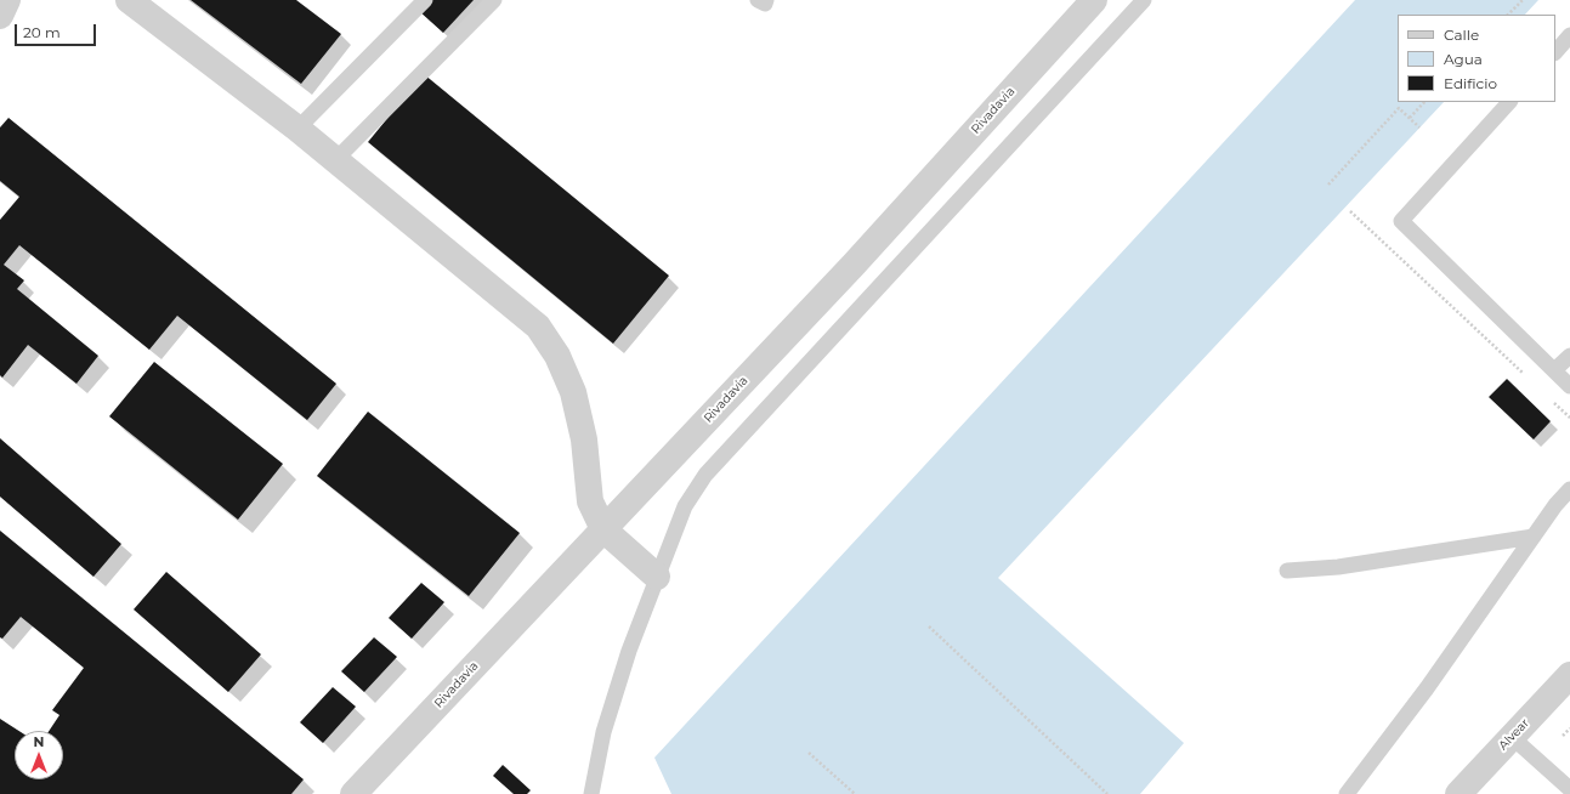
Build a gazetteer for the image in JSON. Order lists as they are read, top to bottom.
{
  "streets": {
    "street": ["Rivadavia", "Alvear"]
  },
  "legend": ["Calle", "Agua", "Edificio"],
  "scale_bar": "20 m",
  "north": "top"
}
